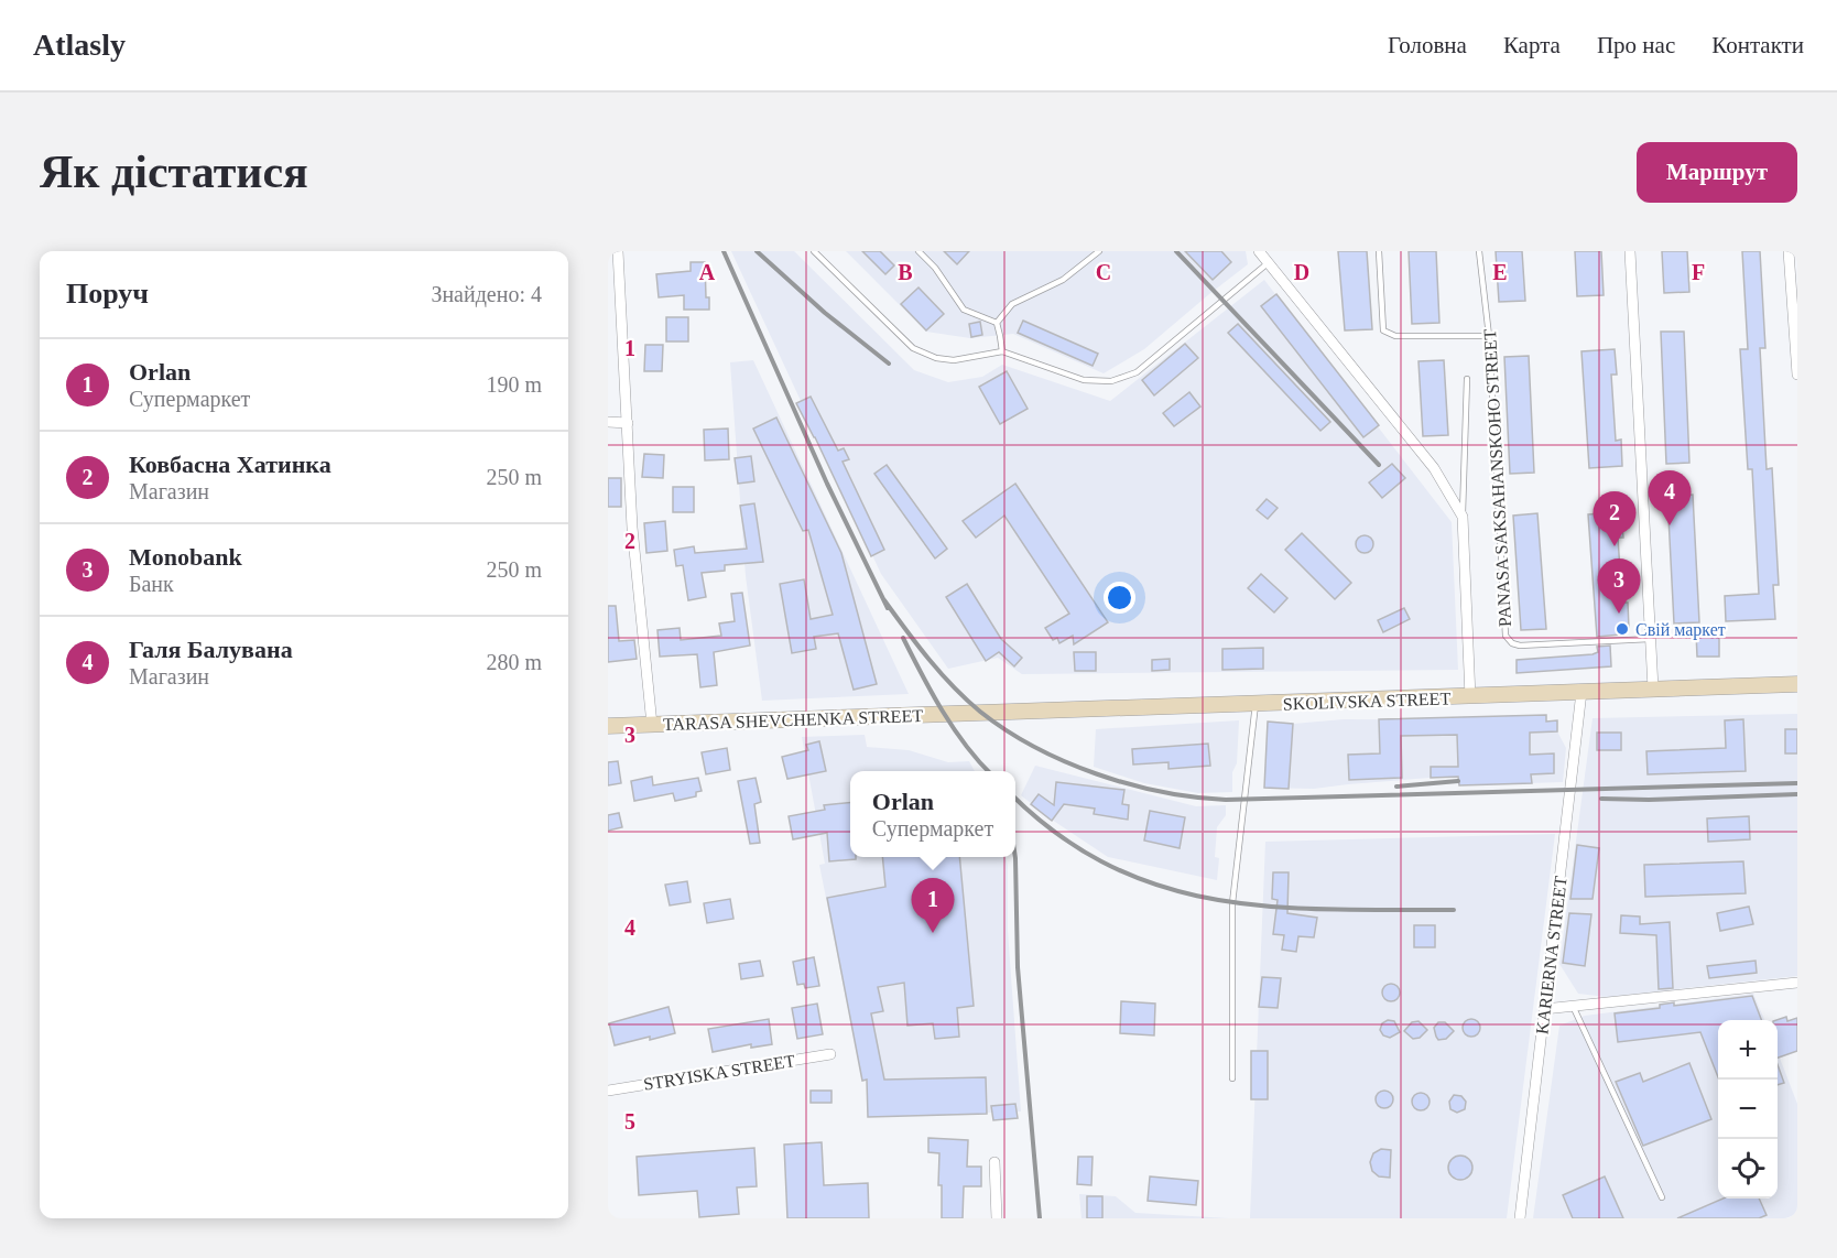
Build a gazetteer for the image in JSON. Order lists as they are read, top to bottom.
{
  "streets": {
    "street": [
      "SKOLIVSKA STREET",
      "TARASA SHEVCHENKA STREET",
      "KARIERNA STREET",
      "STRYISKA STREET"
    ],
    "lane": ["PANASA SAKSAHANSKOHO STREET"]
  },
  "crossings": [
    ["SKOLIVSKA STREET", "TARASA SHEVCHENKA STREET"],
    ["SKOLIVSKA STREET", "KARIERNA STREET"]
  ],
  "places": ["Свій маркет"],
  "page": {
    "header": "Atlasly",
    "nav": [
      "Головна",
      "Карта",
      "Про нас",
      "Контакти"
    ],
    "buttons": "Маршрут",
    "title": "Як дістатися",
    "heading": ["Поруч", "Знайдено: 4"],
    "list": [
      {
        "mark": "1",
        "name": "Orlan",
        "note": "Супермаркет",
        "value": "190 m"
      },
      {
        "mark": "2",
        "name": "Ковбасна Хатинка",
        "note": "Магазин",
        "value": "250 m"
      },
      {
        "mark": "3",
        "name": "Monobank",
        "note": "Банк",
        "value": "250 m"
      },
      {
        "mark": "4",
        "name": "Галя Балувана",
        "note": "Магазин",
        "value": "280 m"
      }
    ],
    "pins": [
      "4",
      "2",
      "3",
      "1"
    ],
    "popup": ["Orlan", "Супермаркет"],
    "map_buttons": ["+", "−"]
  },
  "grid": {
    "columns": [
      "A",
      "B",
      "C",
      "D",
      "E",
      "F"
    ],
    "rows": [
      "1",
      "2",
      "3",
      "4",
      "5"
    ]
  }
}
